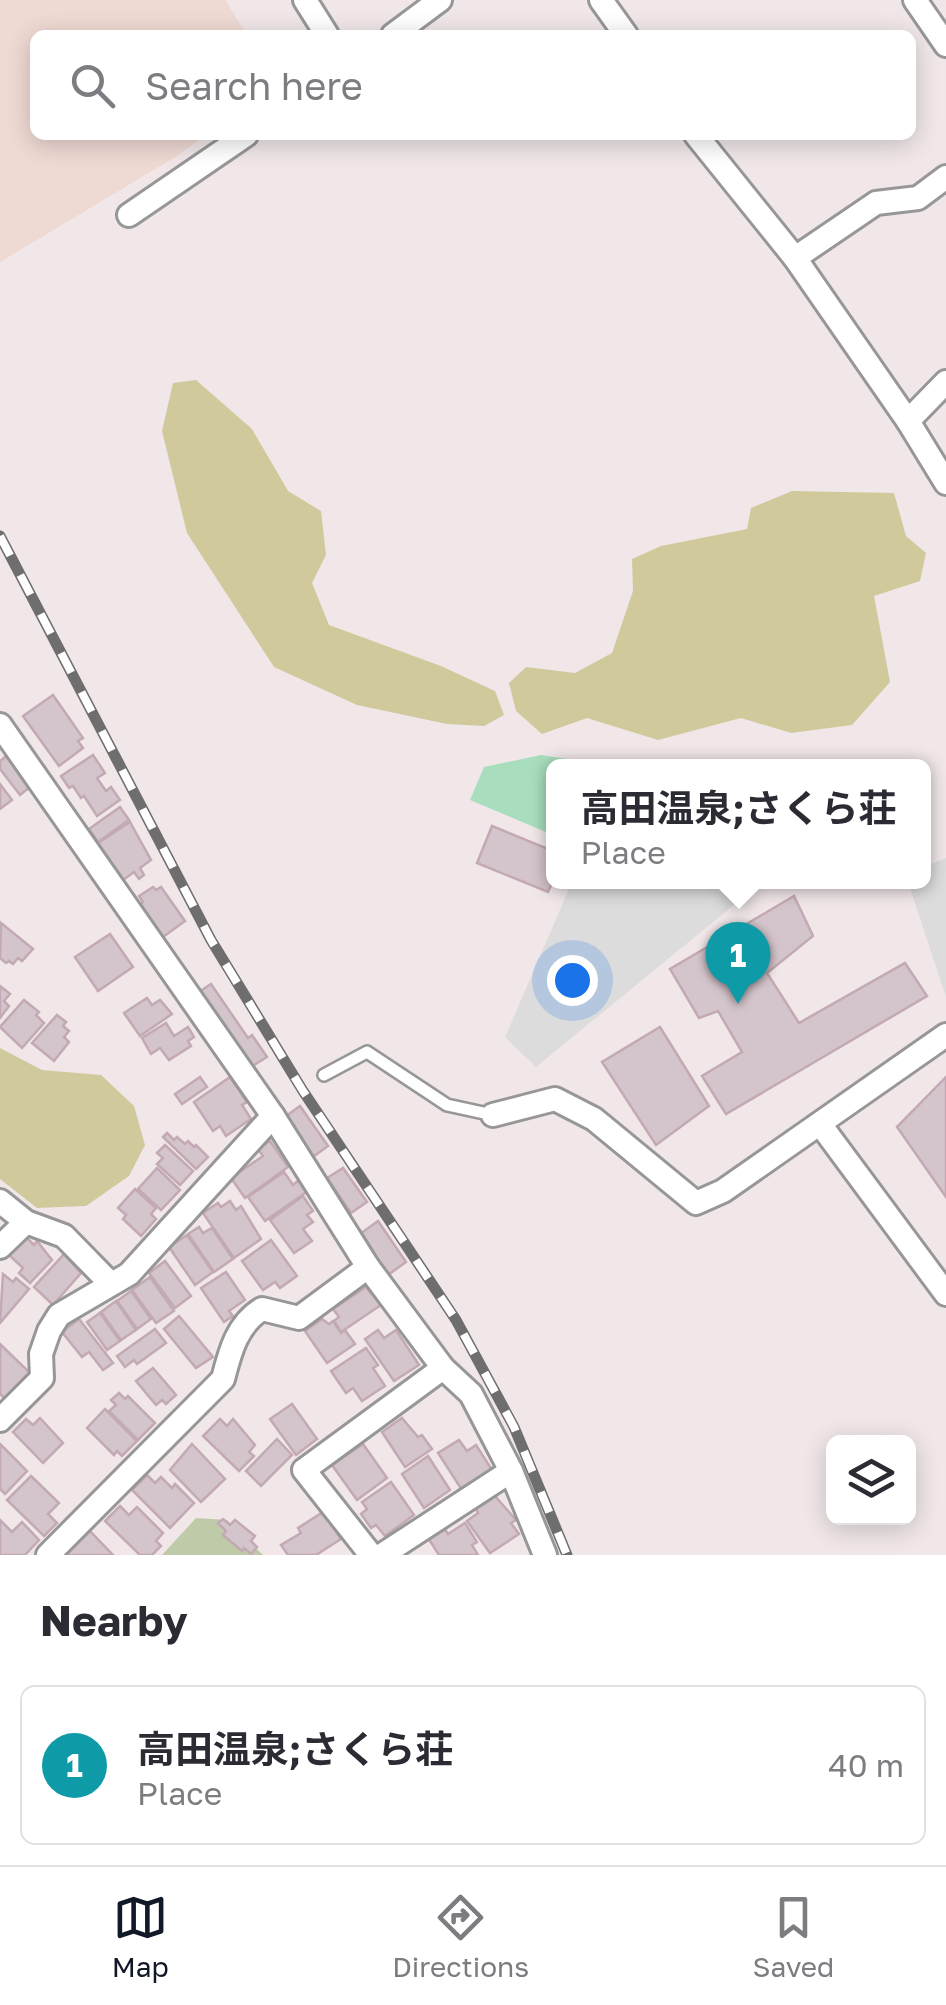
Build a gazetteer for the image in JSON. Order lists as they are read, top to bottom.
{
  "page": {
    "search": "Search here",
    "popup": ["高田温泉;さくら荘", "Place"],
    "pins": "1",
    "heading": "Nearby",
    "list": [
      {
        "mark": "1",
        "name": "高田温泉;さくら荘",
        "note": "Place",
        "value": "40 m"
      }
    ],
    "nav": ["Map", "Directions", "Saved"]
  }
}
